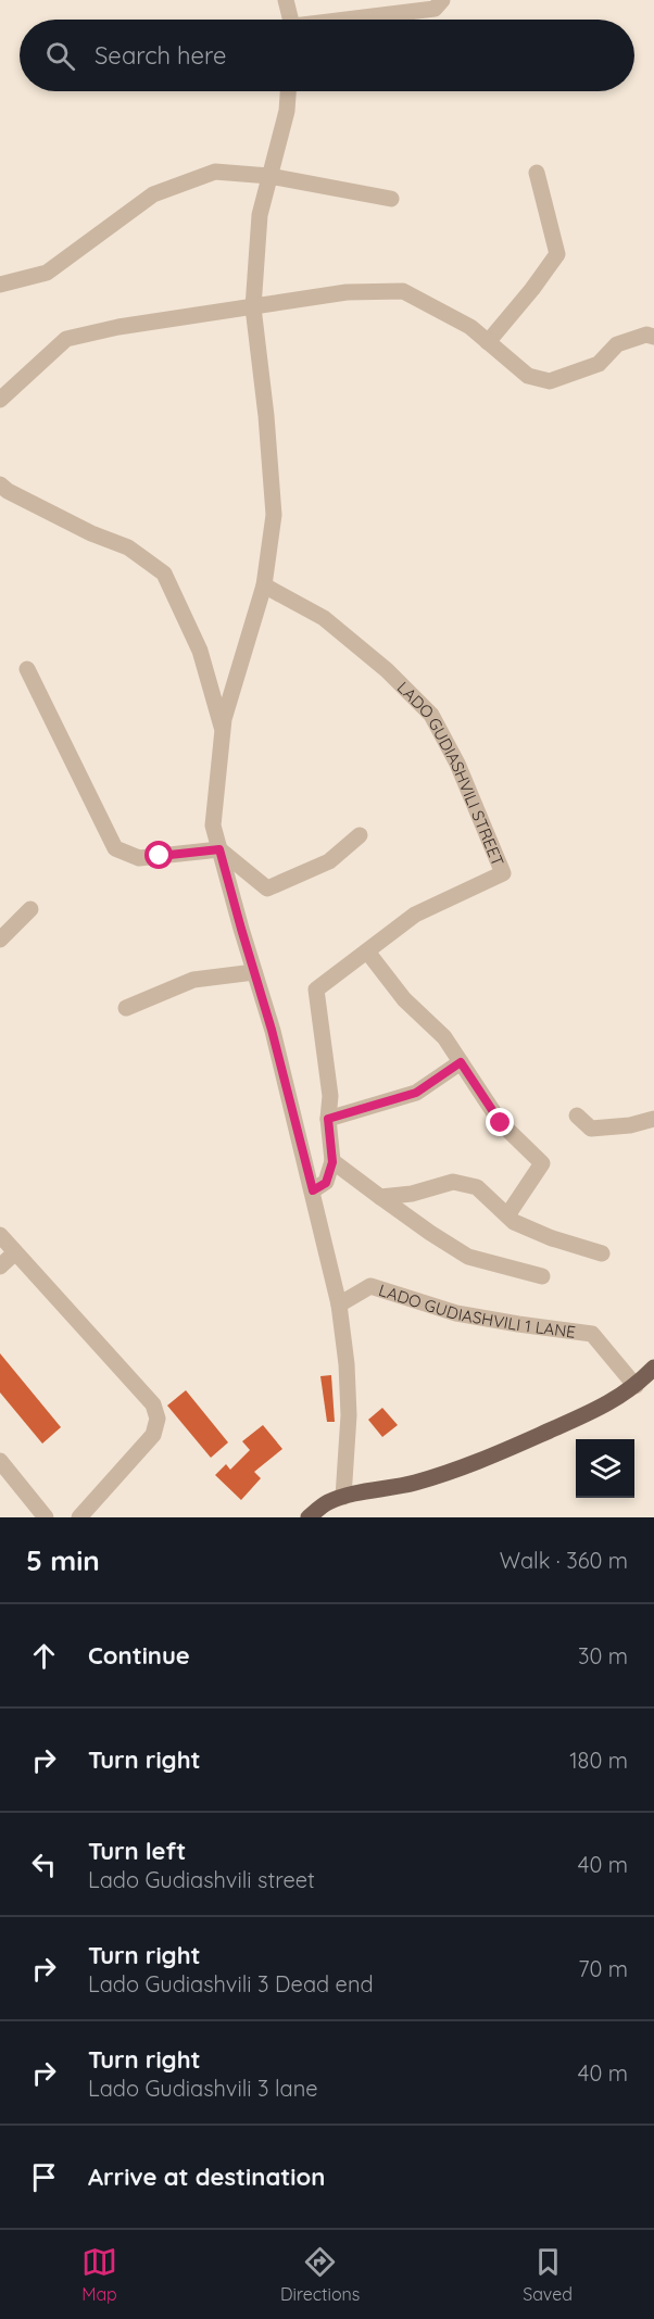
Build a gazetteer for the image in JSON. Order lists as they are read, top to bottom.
{
  "streets": {
    "street": ["LADO GUDIASHVILI STREET", "LADO GUDIASHVILI 1 LANE"]
  },
  "page": {
    "search": "Search here",
    "heading": ["5 min", "Walk · 360 m"],
    "list": [
      ["Continue", "30 m"],
      ["Turn right", "180 m"],
      ["Turn left", "Lado Gudiashvili street", "40 m"],
      ["Turn right", "Lado Gudiashvili 3 Dead end", "70 m"],
      ["Turn right", "Lado Gudiashvili 3 lane", "40 m"],
      "Arrive at destination"
    ],
    "nav": ["Map", "Directions", "Saved"]
  }
}
